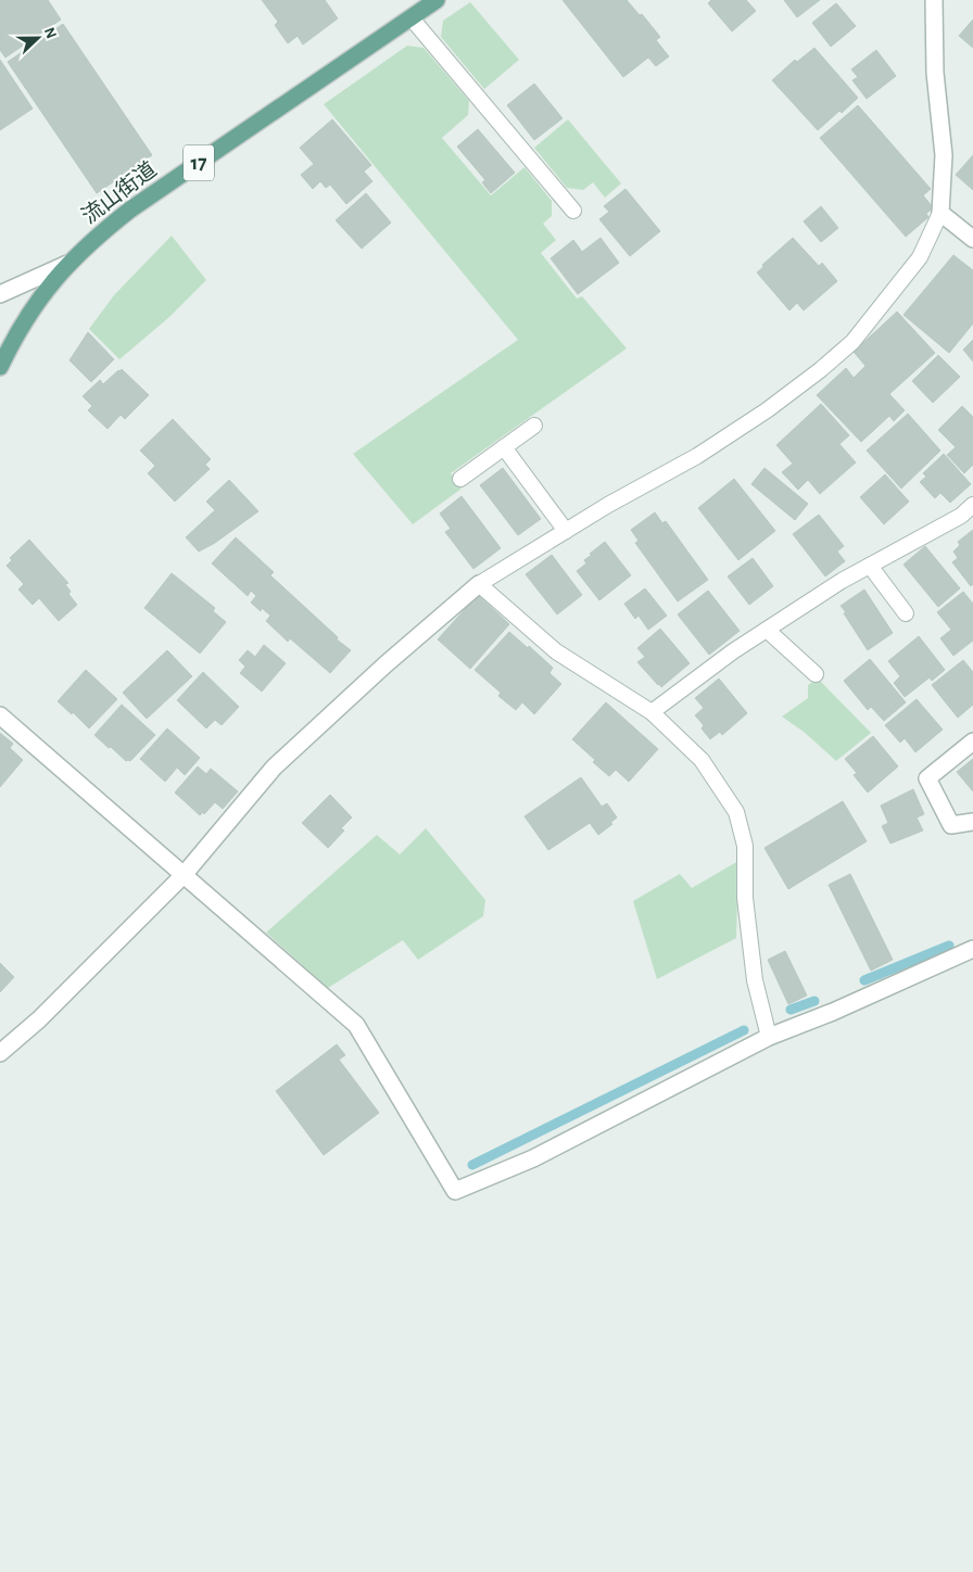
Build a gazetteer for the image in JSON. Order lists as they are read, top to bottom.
{
  "streets": {
    "main road": ["17", "流山街道"]
  },
  "north": "right"
}
